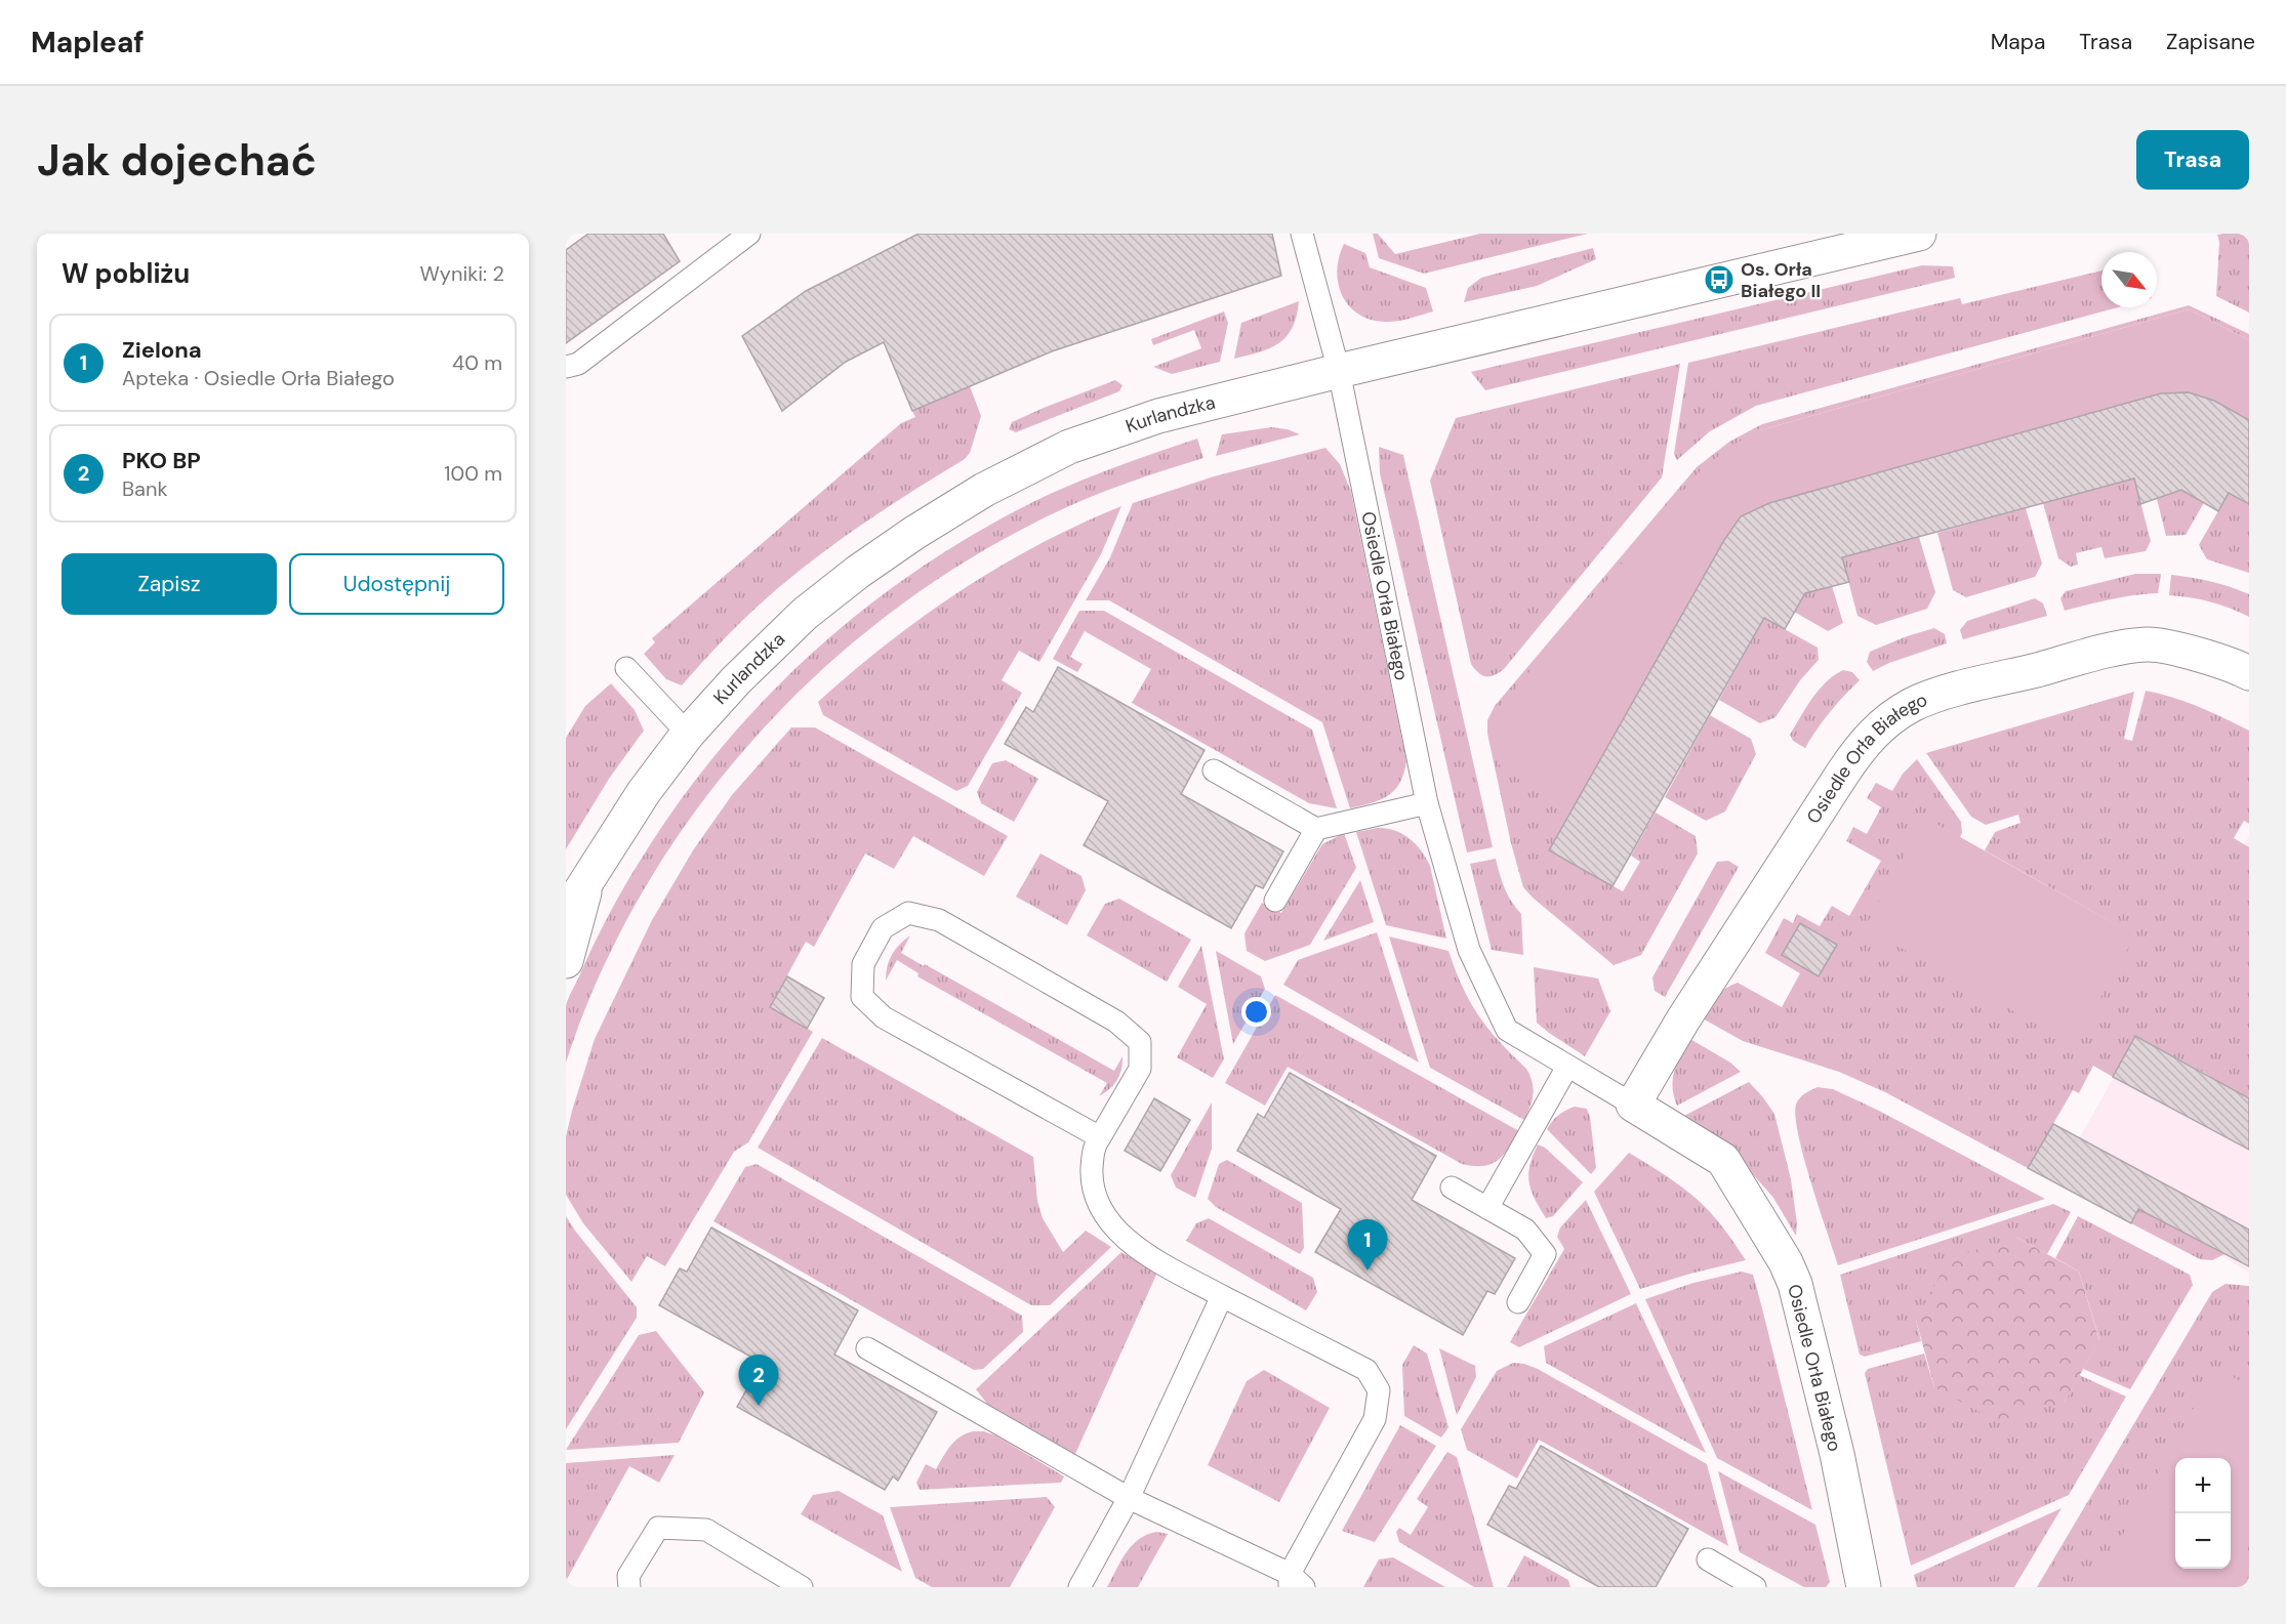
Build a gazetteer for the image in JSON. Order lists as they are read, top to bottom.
{
  "streets": {
    "street": ["Kurlandzka", "Osiedle Orła Białego"]
  },
  "crossings": [
    ["Kurlandzka", "Osiedle Orła Białego"]
  ],
  "places": {
    "bus stop": ["Os. Orła Białego II"]
  },
  "north": "bottom right",
  "page": {
    "header": "Mapleaf",
    "nav": ["Mapa", "Trasa", "Zapisane"],
    "buttons": [
      "Trasa",
      ["Zapisz", "Udostępnij"]
    ],
    "title": "Jak dojechać",
    "heading": ["W pobliżu", "Wyniki: 2"],
    "list": [
      {
        "mark": "1",
        "name": "Zielona",
        "note": "Apteka · Osiedle Orła Białego",
        "value": "40 m"
      },
      {
        "mark": "2",
        "name": "PKO BP",
        "note": "Bank",
        "value": "100 m"
      }
    ],
    "pins": ["1", "2"],
    "map_buttons": ["+", "−"]
  }
}
